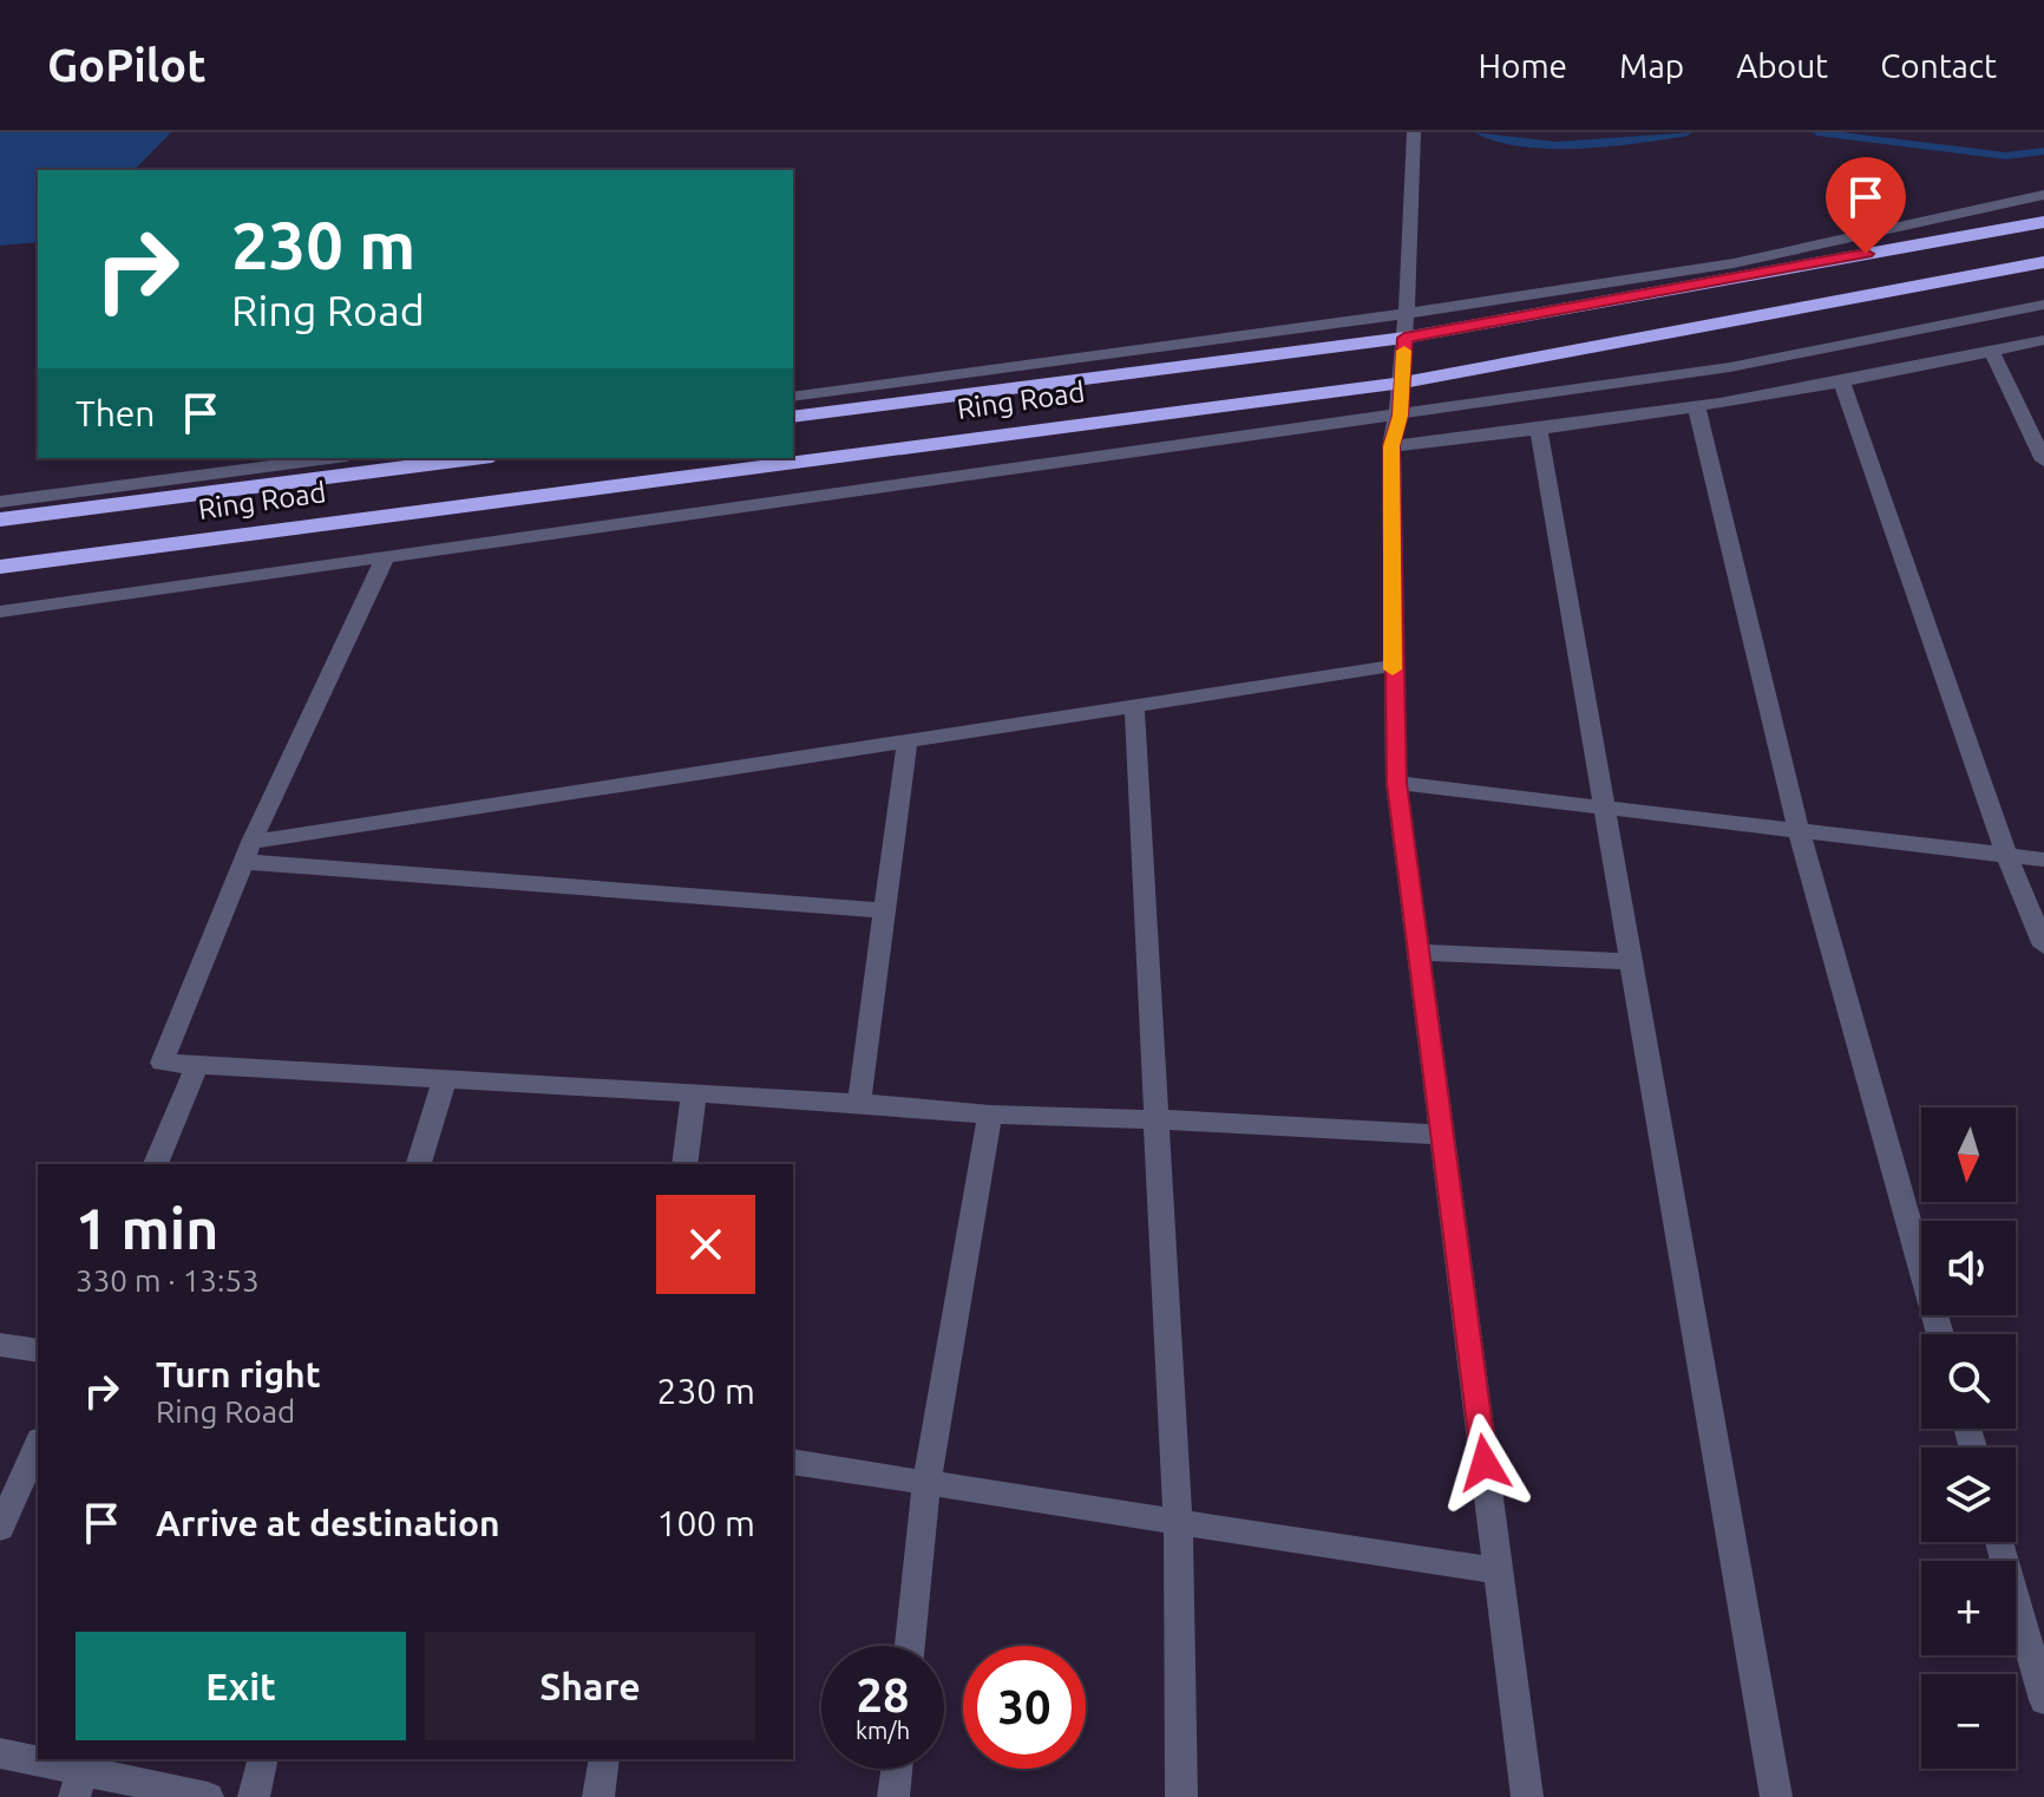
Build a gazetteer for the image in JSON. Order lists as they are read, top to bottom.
{
  "streets": {
    "highway": ["Ring Road"]
  },
  "north": "bottom",
  "page": {
    "header": "GoPilot",
    "nav": [
      "Home",
      "Map",
      "About",
      "Contact"
    ],
    "turn": ["230 m", "Ring Road"],
    "then": "Then",
    "map_buttons": ["+", "−"],
    "heading": ["1 min", "330 m · 13:53"],
    "list": [
      {
        "name": "Turn right",
        "note": "Ring Road",
        "value": "230 m"
      },
      {
        "name": "Arrive at destination",
        "value": "100 m"
      }
    ],
    "buttons": ["Exit", "Share"],
    "speed": "28 km/h",
    "limit": "30"
  }
}
